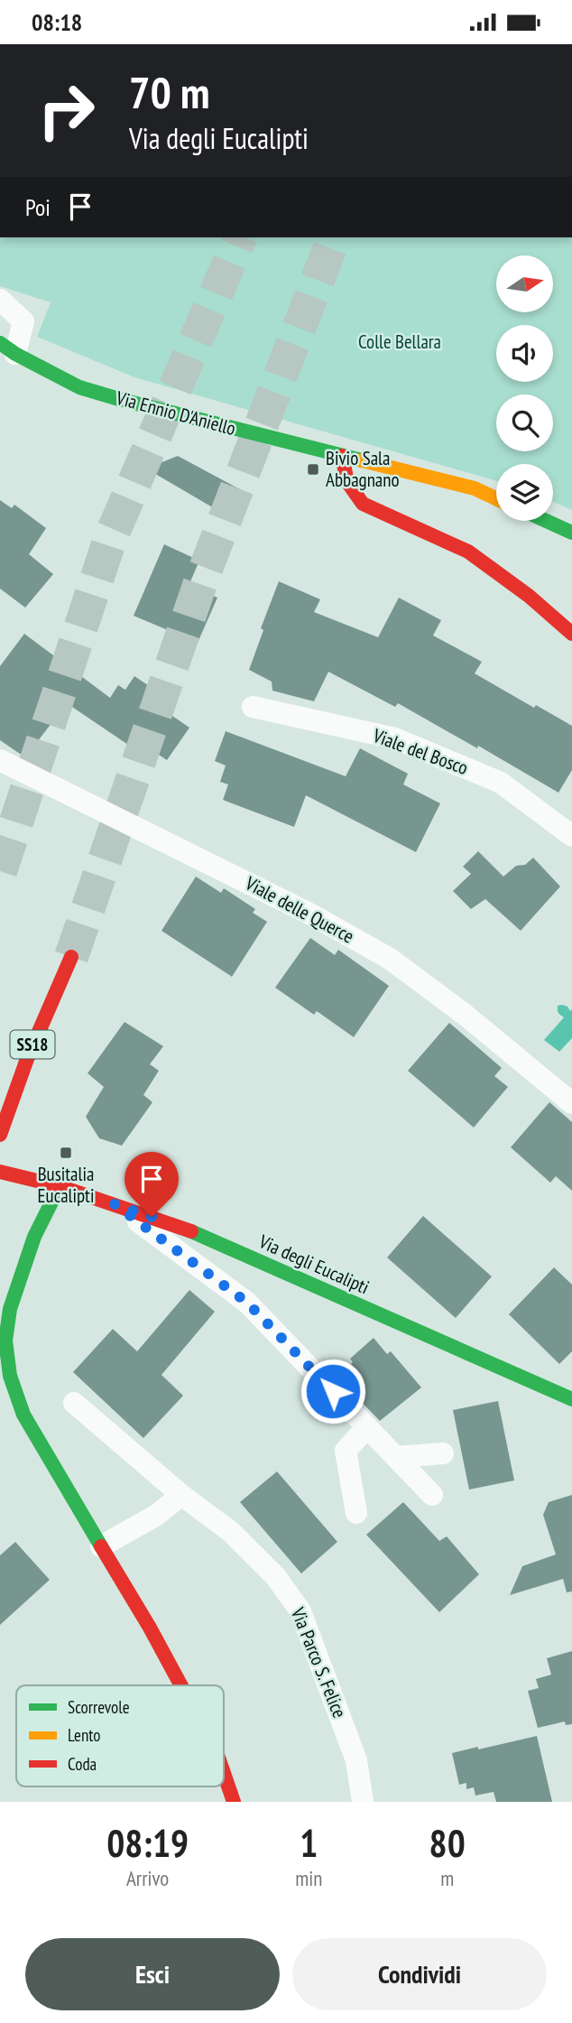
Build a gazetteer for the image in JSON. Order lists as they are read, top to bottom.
{
  "streets": {
    "main road": ["Via Ennio D'Aniello", "SS18", "Via degli Eucalipti"],
    "street": ["Viale del Bosco", "Viale delle Querce", "Via Parco S. Felice"]
  },
  "parks": ["Colle Bellara"],
  "places": {
    "transit": ["Bivio Sala Abbagnano", "Busitalia Eucalipti"]
  },
  "legend": ["Scorrevole", "Lento", "Coda"],
  "north": "right",
  "page": {
    "status": "08:18",
    "turn": ["70 m", "Via degli Eucalipti"],
    "then": "Poi",
    "eta": [
      "08:19",
      "Arrivo",
      "1",
      "min",
      "80",
      "m"
    ],
    "buttons": ["Esci", "Condividi"]
  }
}
